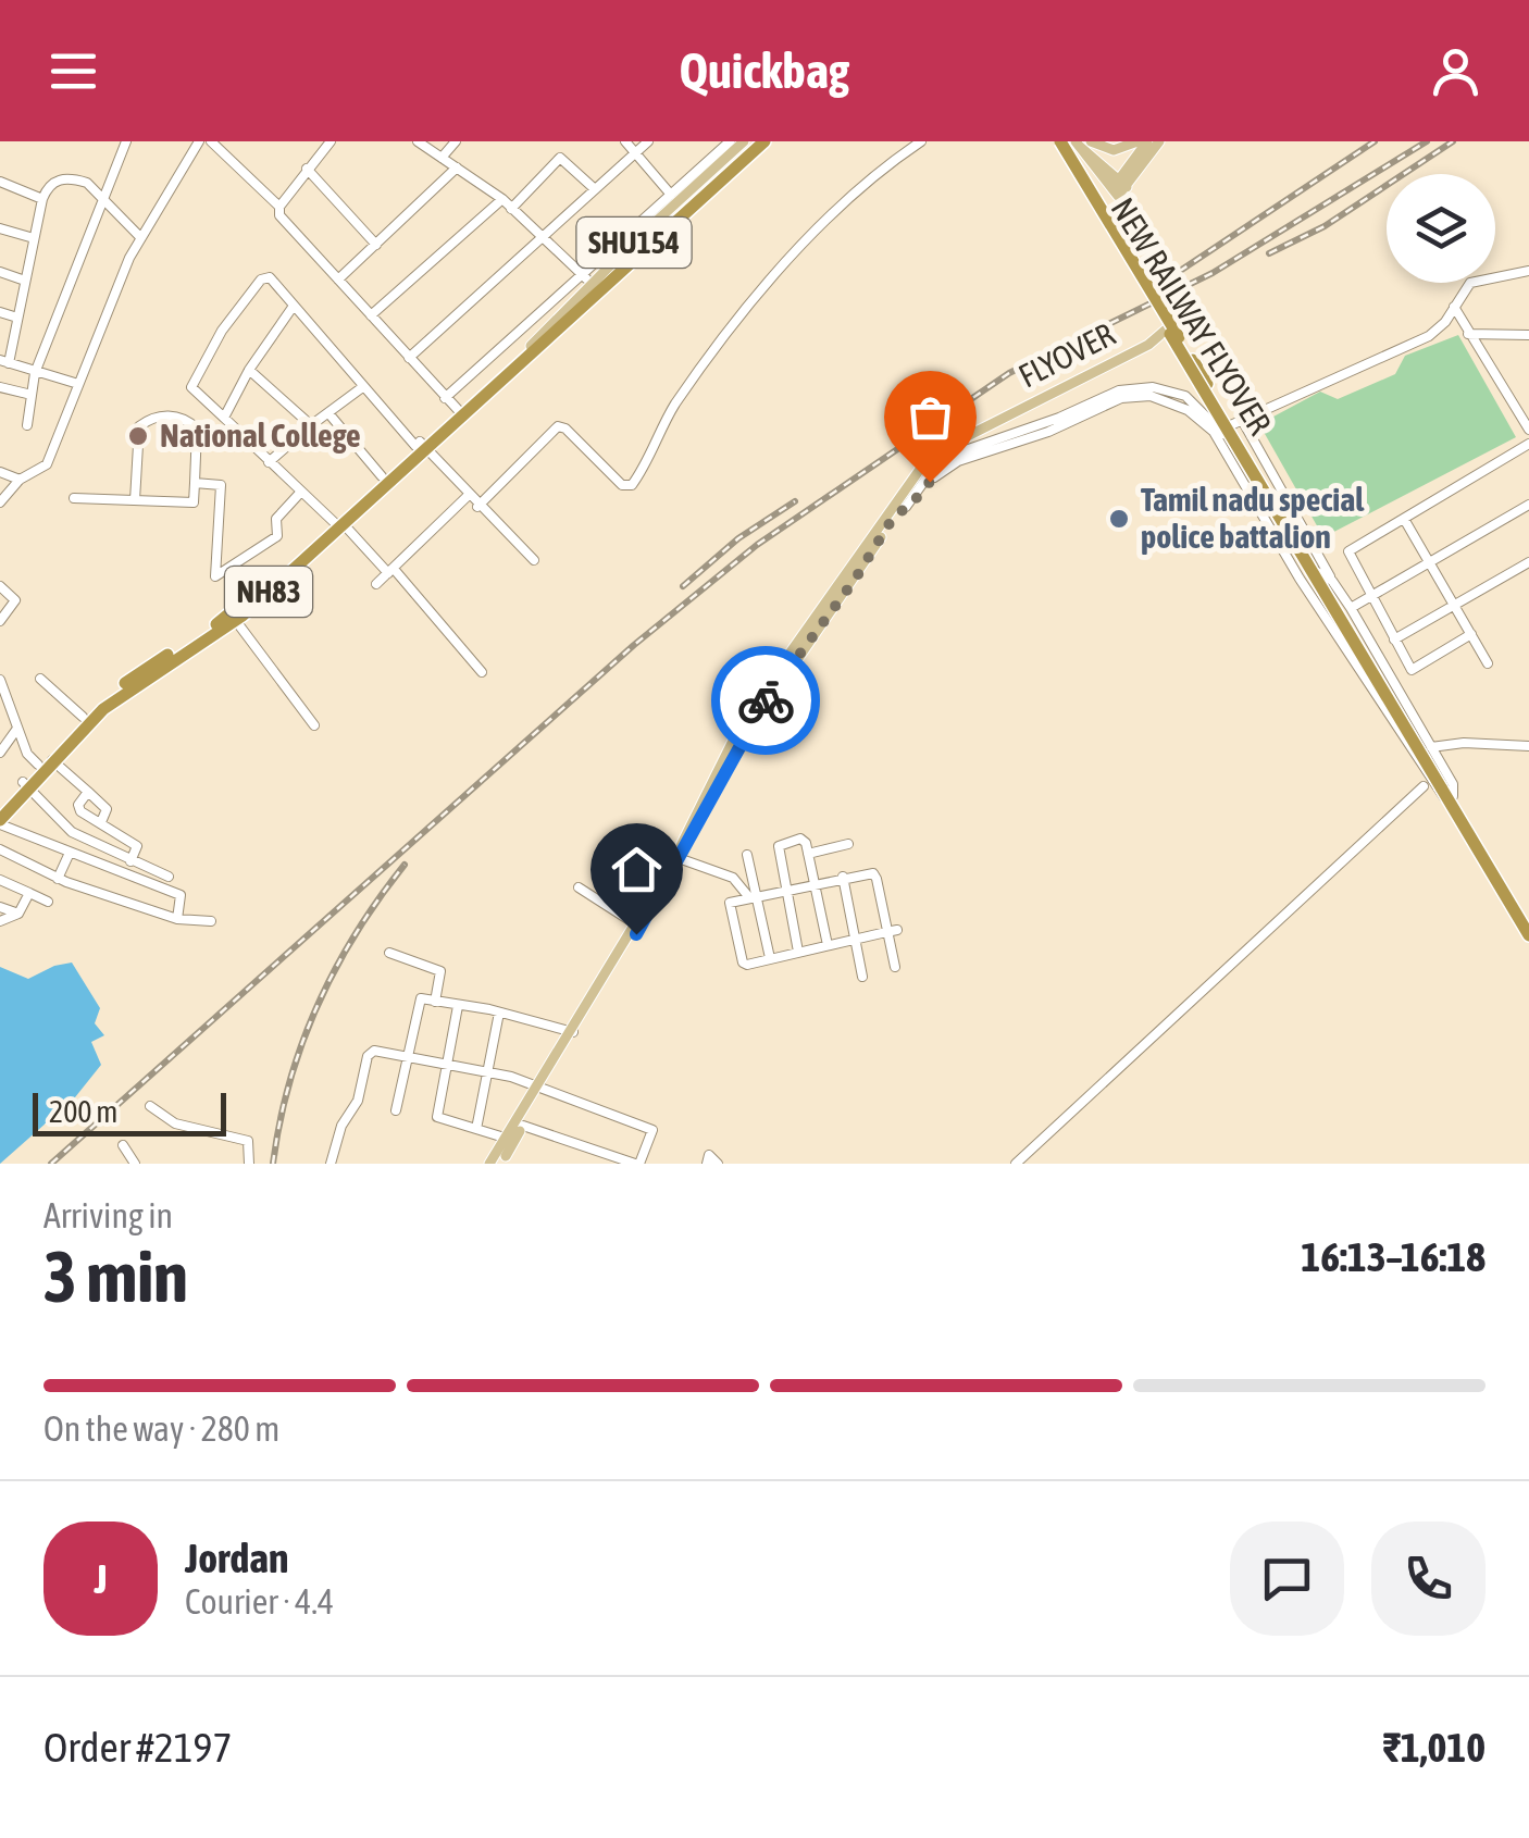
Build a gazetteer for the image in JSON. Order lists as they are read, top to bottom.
{
  "streets": {
    "highway": ["NEW RAILWAY FLYOVER", "NH83"],
    "main road": ["SHU154", "FLYOVER"]
  },
  "crossings": [
    ["SHU154", "NH83"],
    ["NEW RAILWAY FLYOVER", "FLYOVER"]
  ],
  "places": ["National College", "Tamil nadu special police battalion"],
  "scale_bar": "200 m",
  "page": {
    "header": "Quickbag",
    "scale": "200 m",
    "heading": ["3 min", "Arriving in", "16:13–16:18"],
    "panel": [
      "Jordan",
      "Courier · 4.4",
      "Order #2197",
      "₹1,010"
    ],
    "bar": "On the way · 280 m",
    "round": "J"
  }
}
